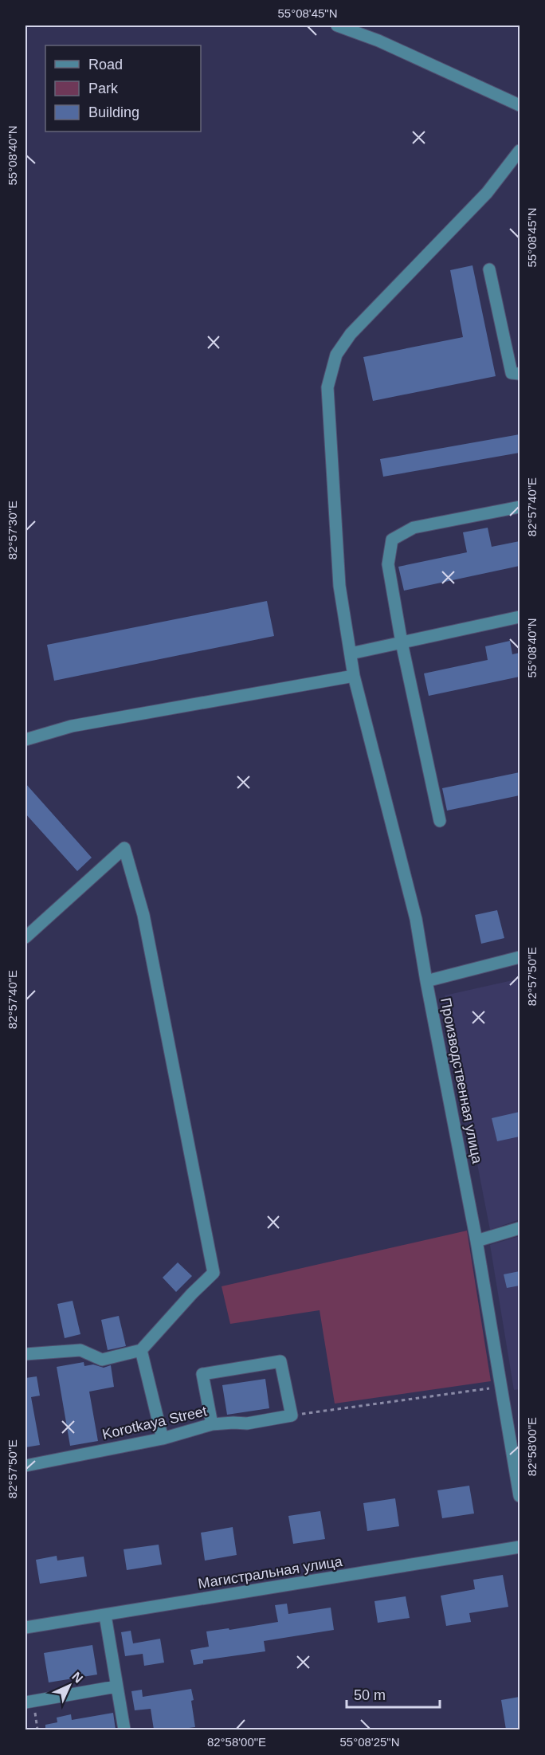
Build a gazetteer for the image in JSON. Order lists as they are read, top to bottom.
{
  "streets": {
    "street": ["Производственная улица", "Korotkaya Street", "Магистральная улица"]
  },
  "legend": ["Road", "Park", "Building"],
  "scale_bar": "50 m",
  "north": "top right",
  "coordinates": [
    "55°08'45\"N",
    "55°08'40\"N",
    "82°57'40\"E",
    "82°57'30\"E",
    "82°57'50\"E",
    "82°58'00\"E",
    "55°08'25\"N"
  ]
}
